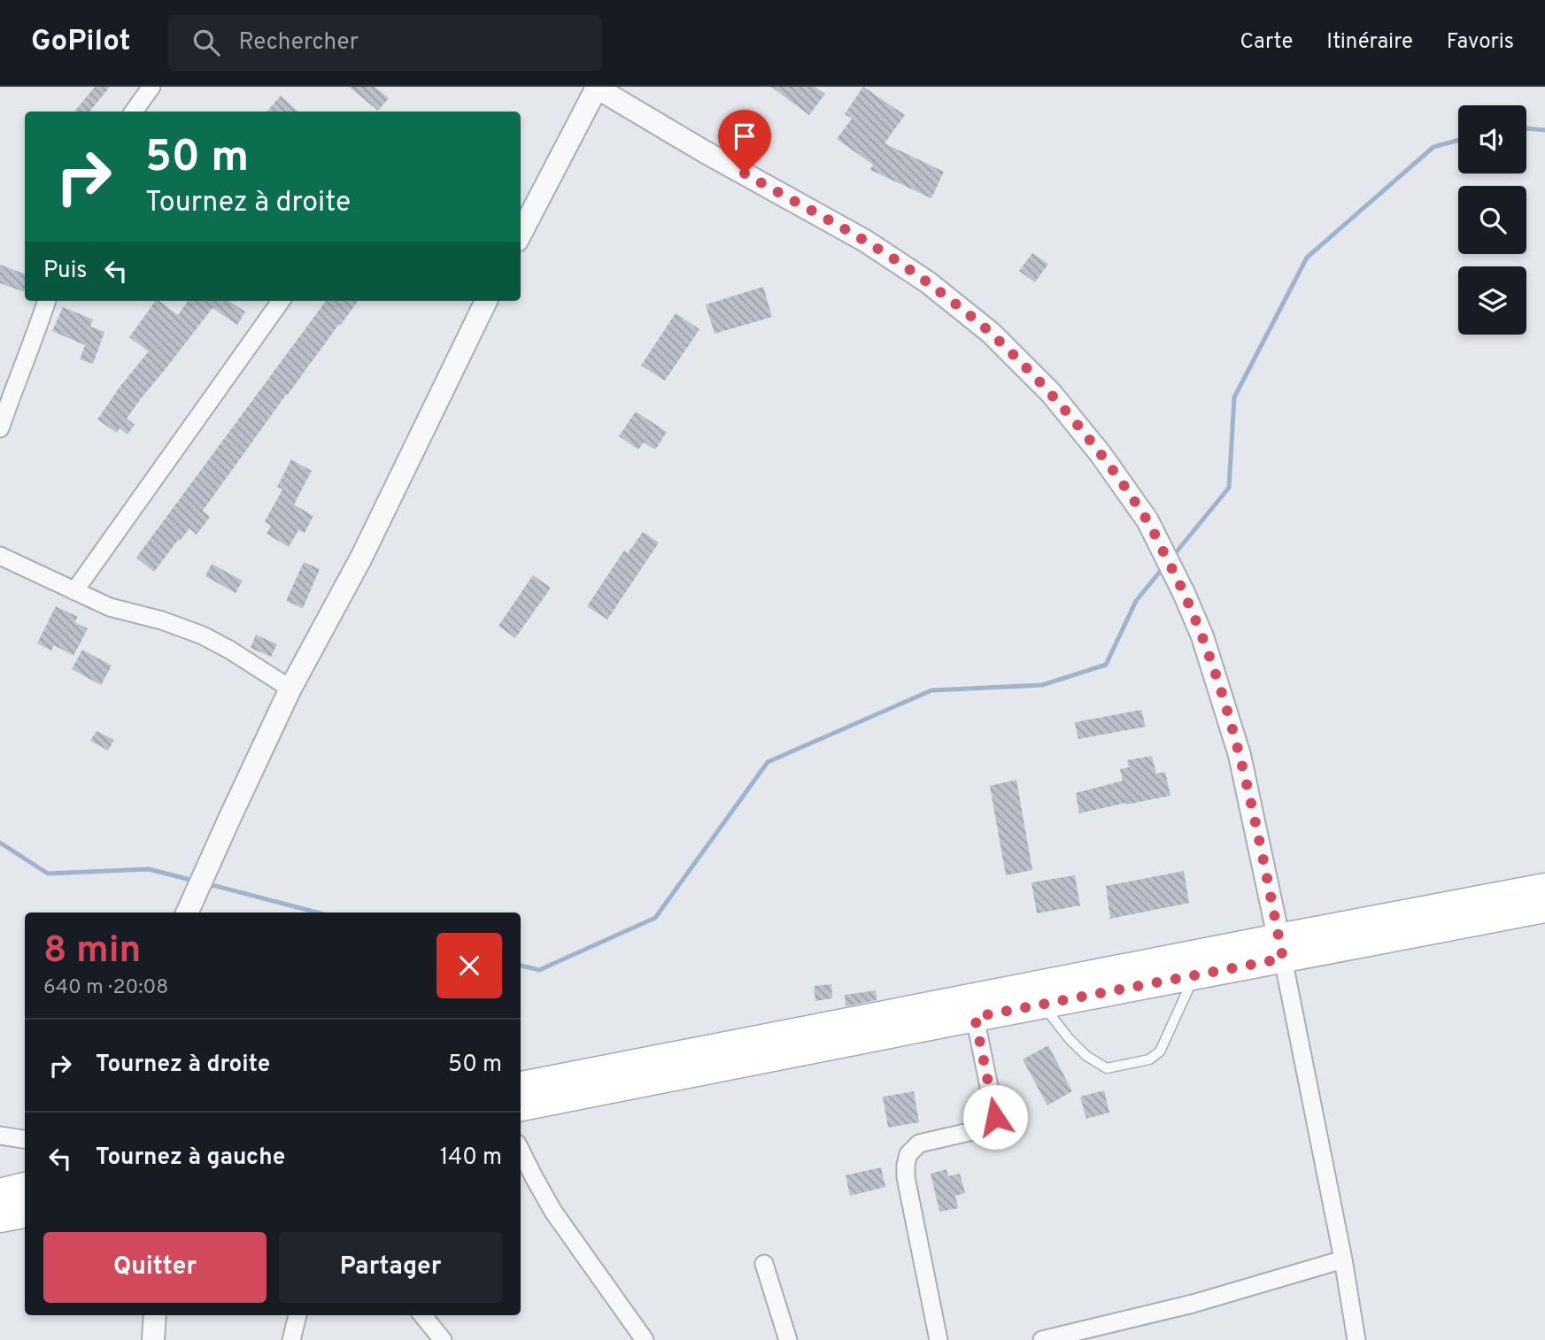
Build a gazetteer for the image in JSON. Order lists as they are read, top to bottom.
{
  "page": {
    "header": "GoPilot",
    "search": "Rechercher",
    "nav": ["Carte", "Itinéraire", "Favoris"],
    "turn": ["50 m", "Tournez à droite"],
    "then": "Puis",
    "heading": ["8 min", "640 m · 20:08"],
    "list": [
      {
        "name": "Tournez à droite",
        "value": "50 m"
      },
      {
        "name": "Tournez à gauche",
        "value": "140 m"
      }
    ],
    "buttons": ["Quitter", "Partager"]
  }
}
